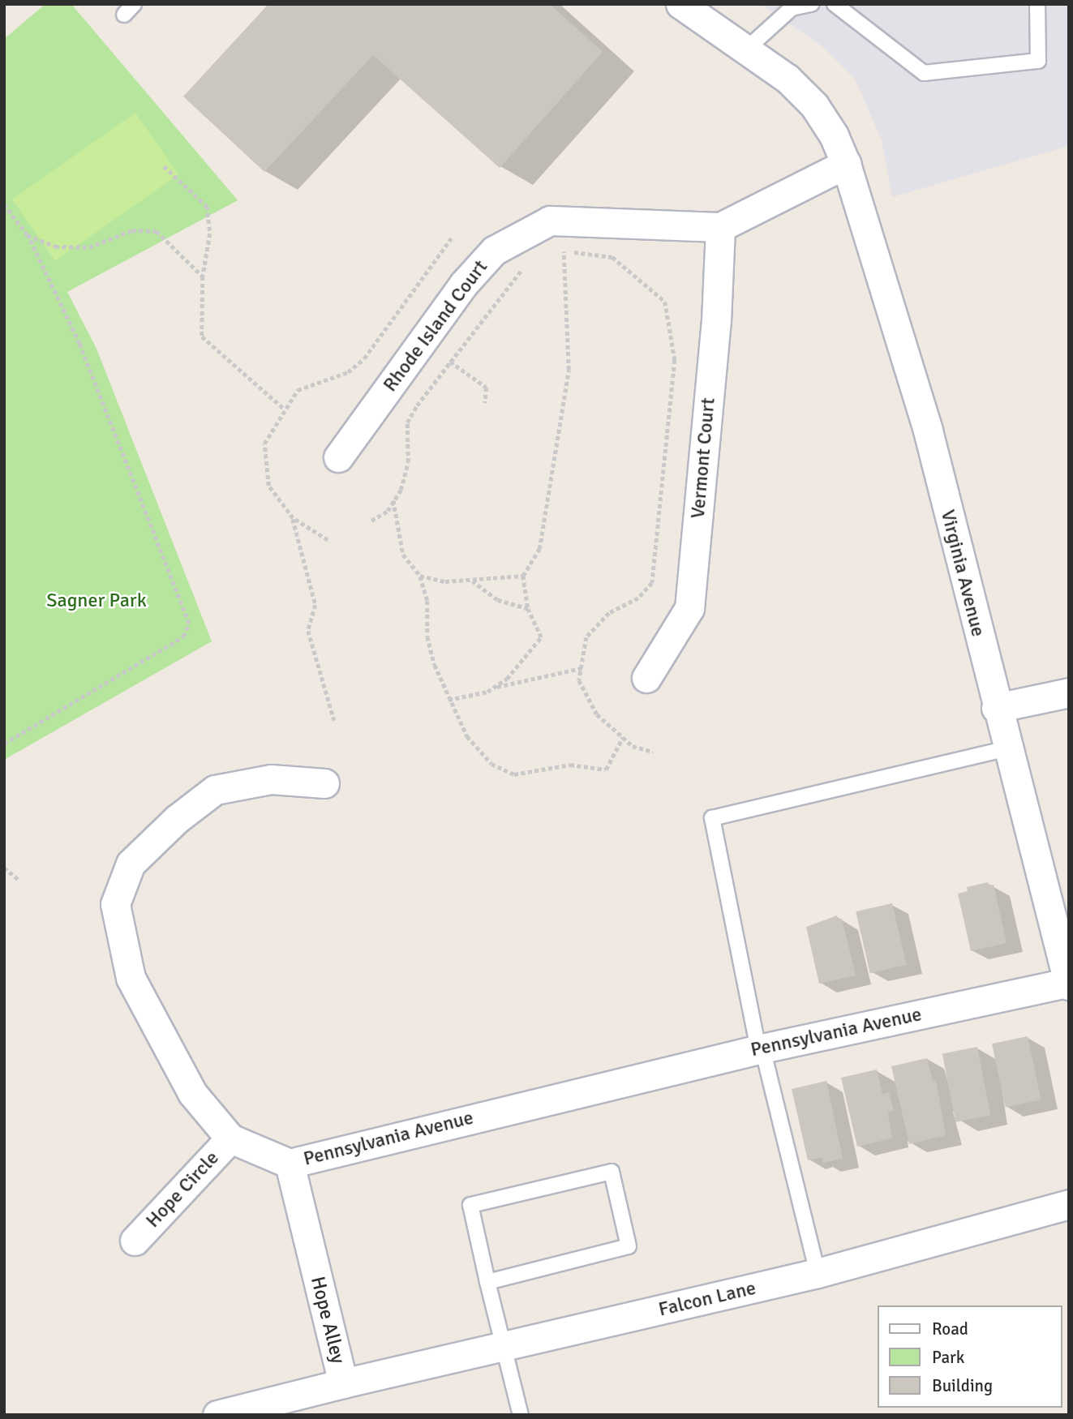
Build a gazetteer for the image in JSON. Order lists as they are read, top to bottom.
{
  "streets": {
    "street": [
      "Rhode Island Court",
      "Vermont Court",
      "Virginia Avenue",
      "Pennsylvania Avenue",
      "Hope Circle",
      "Falcon Lane",
      "Hope Alley"
    ]
  },
  "crossings": [
    ["Rhode Island Court", "Vermont Court"],
    ["Rhode Island Court", "Virginia Avenue"],
    ["Virginia Avenue", "Pennsylvania Avenue"],
    ["Pennsylvania Avenue", "Hope Circle"],
    ["Pennsylvania Avenue", "Hope Alley"],
    ["Falcon Lane", "Hope Alley"]
  ],
  "parks": ["Sagner Park"],
  "legend": ["Road", "Park", "Building"]
}
